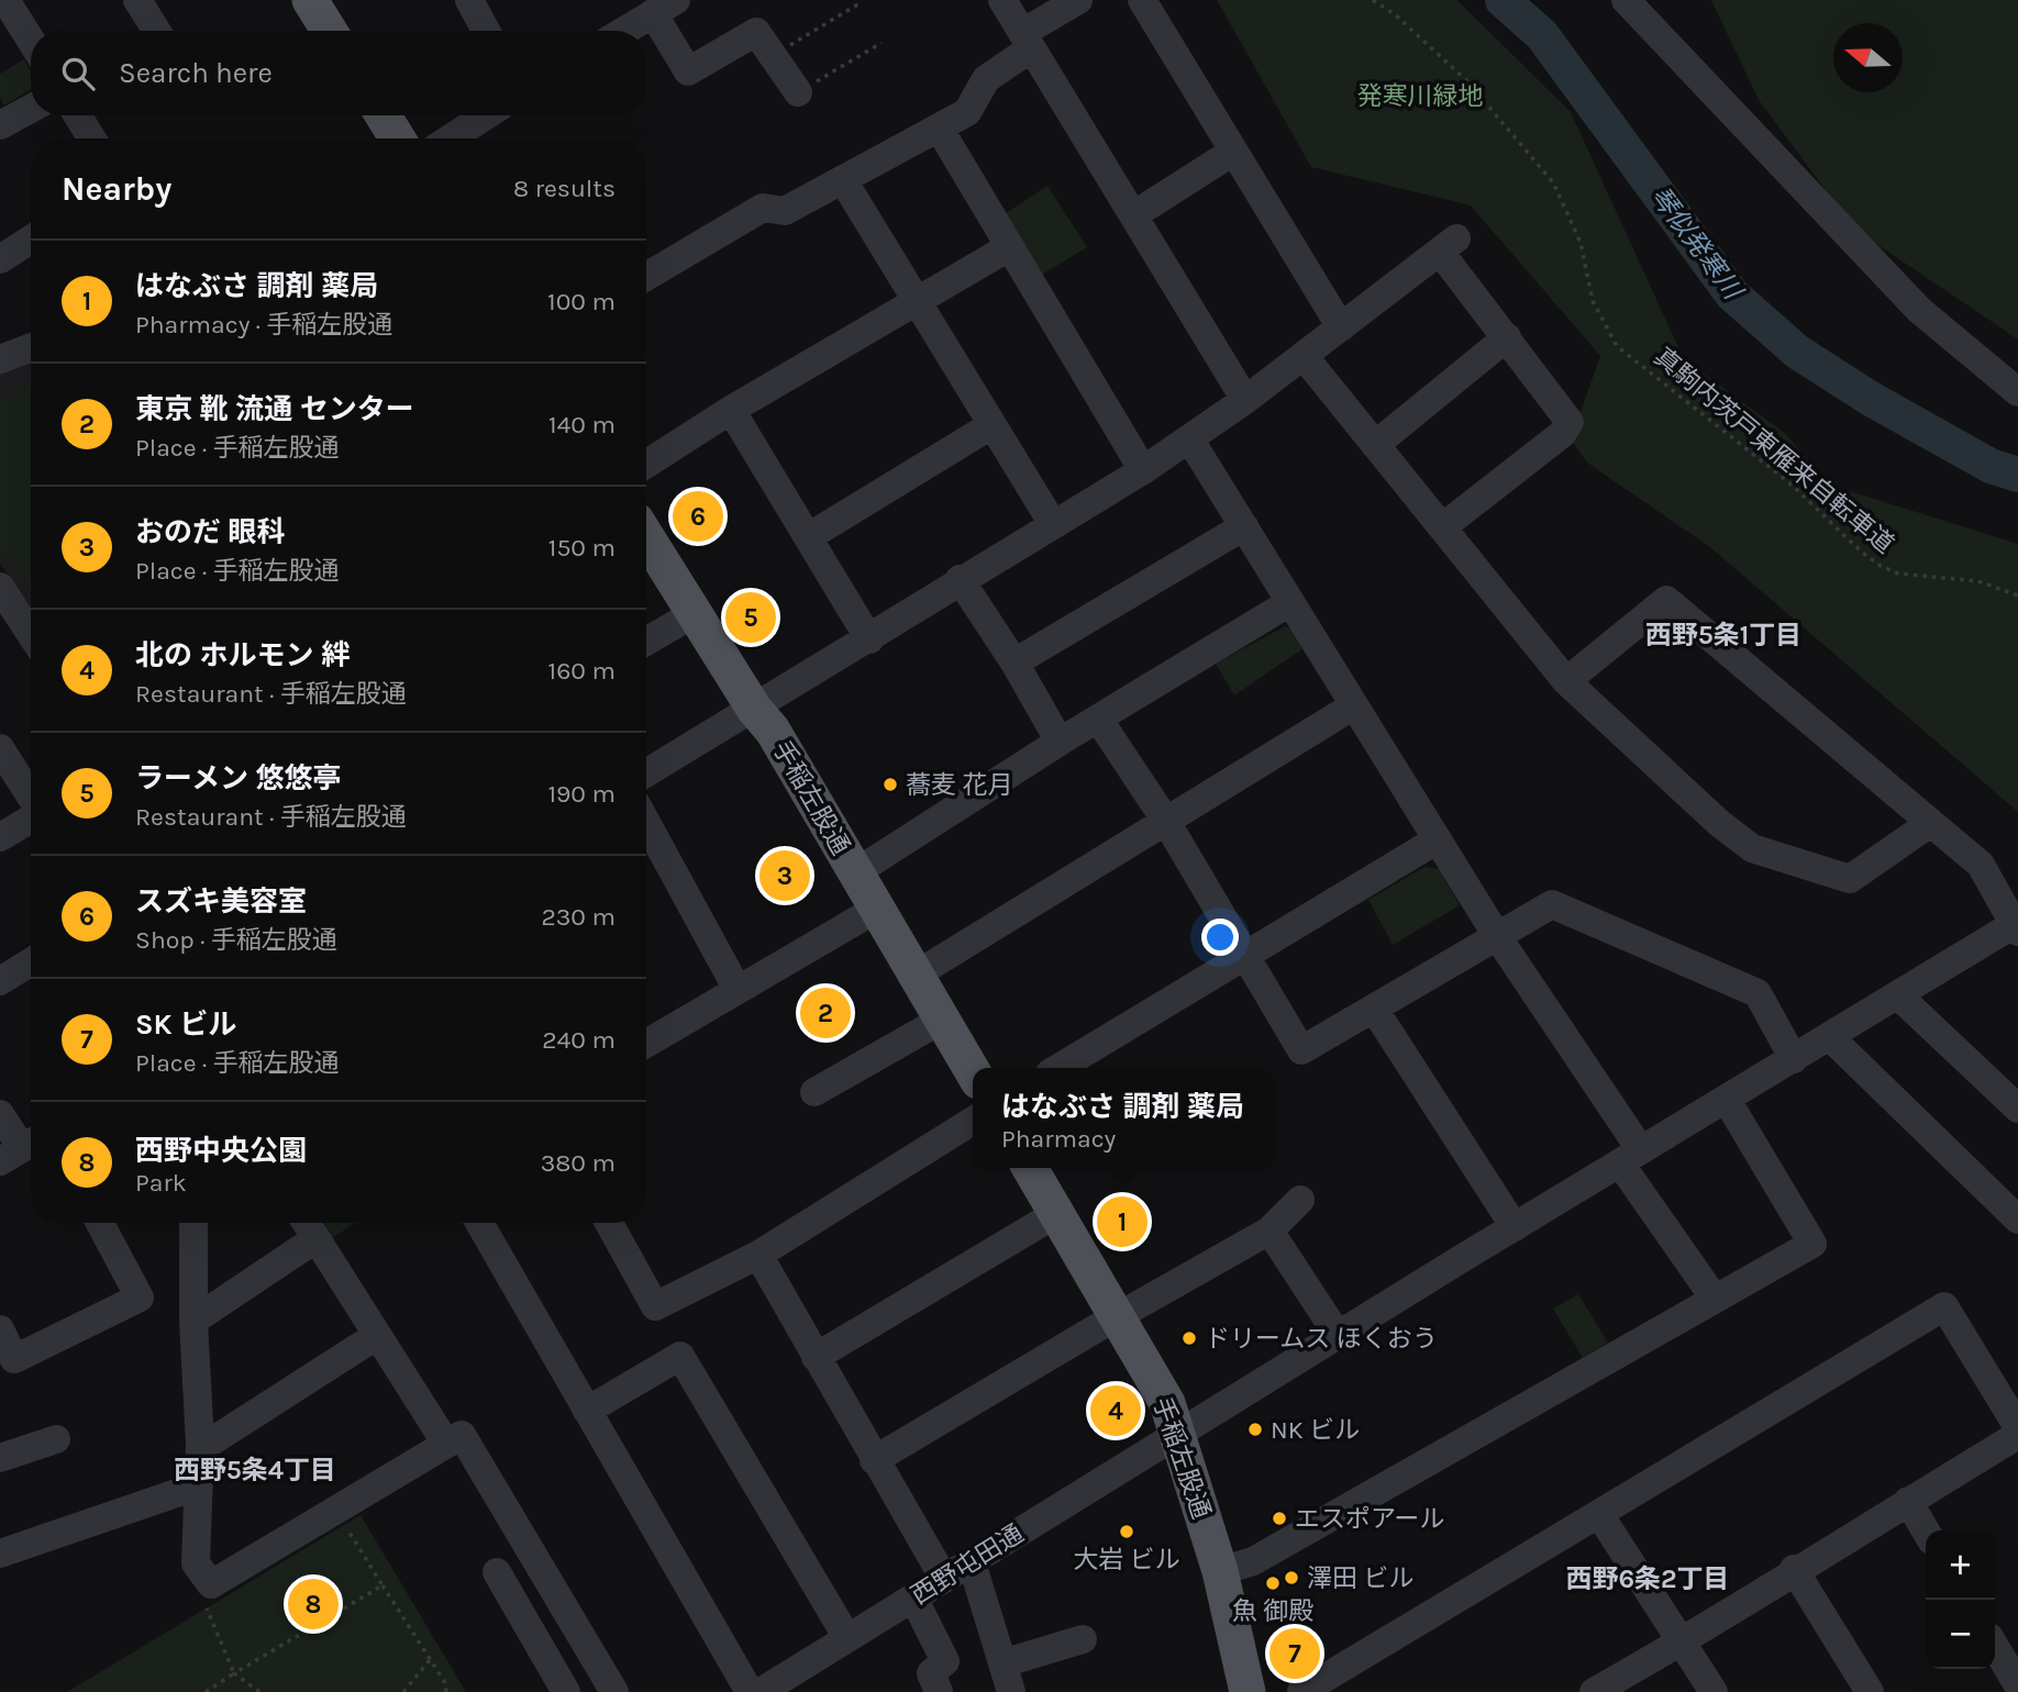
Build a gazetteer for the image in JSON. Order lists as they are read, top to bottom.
{
  "streets": {
    "main road": ["手稲左股通"],
    "street": ["西野屯田通"],
    "path": ["真駒内茨戸東雁来自転車道"]
  },
  "crossings": [
    ["手稲左股通", "西野屯田通"]
  ],
  "districts": ["西野5条1丁目", "西野5条4丁目", "西野6条2丁目"],
  "water": ["琴似発寒川"],
  "parks": ["発寒川緑地"],
  "places": [
    "蕎麦 花月",
    "ドリームス ほくおう",
    "NK ビル",
    "エスポアール",
    "大岩 ビル",
    "澤田 ビル",
    "魚 御殿"
  ],
  "north": "left",
  "page": {
    "search": "Search here",
    "heading": ["Nearby", "8 results"],
    "list": [
      {
        "mark": "1",
        "name": "はなぶさ 調剤 薬局",
        "note": "Pharmacy · 手稲左股通",
        "value": "100 m"
      },
      {
        "mark": "2",
        "name": "東京 靴 流通 センター",
        "note": "Place · 手稲左股通",
        "value": "140 m"
      },
      {
        "mark": "3",
        "name": "おのだ 眼科",
        "note": "Place · 手稲左股通",
        "value": "150 m"
      },
      {
        "mark": "4",
        "name": "北の ホルモン 絆",
        "note": "Restaurant · 手稲左股通",
        "value": "160 m"
      },
      {
        "mark": "5",
        "name": "ラーメン 悠悠亭",
        "note": "Restaurant · 手稲左股通",
        "value": "190 m"
      },
      {
        "mark": "6",
        "name": "スズキ美容室",
        "note": "Shop · 手稲左股通",
        "value": "230 m"
      },
      {
        "mark": "7",
        "name": "SK ビル",
        "note": "Place · 手稲左股通",
        "value": "240 m"
      },
      {
        "mark": "8",
        "name": "西野中央公園",
        "note": "Park",
        "value": "380 m"
      }
    ],
    "pins": [
      "6",
      "5",
      "3",
      "2",
      "1",
      "4",
      "8",
      "7"
    ],
    "popup": ["はなぶさ 調剤 薬局", "Pharmacy"],
    "map_buttons": ["+", "−"]
  }
}
